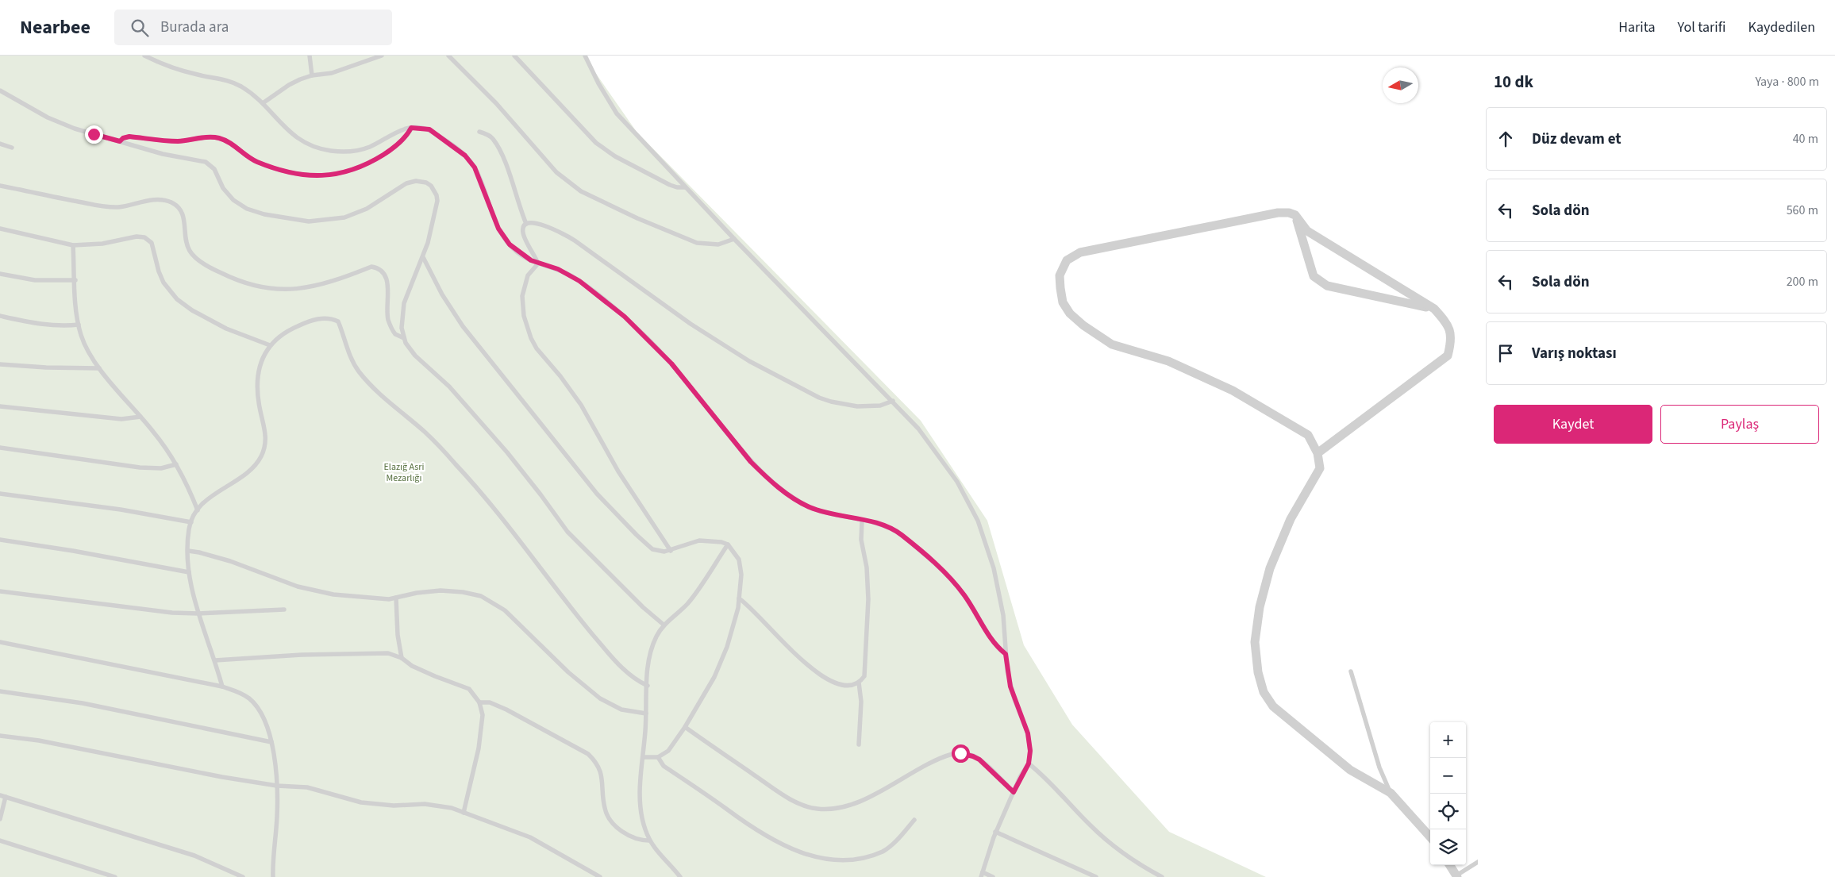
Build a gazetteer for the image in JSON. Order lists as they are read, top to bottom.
{
  "parks": ["Elazığ Asri Mezarlığı"],
  "north": "left",
  "page": {
    "header": "Nearbee",
    "search": "Burada ara",
    "nav": ["Harita", "Yol tarifi", "Kaydedilen"],
    "heading": ["10 dk", "Yaya · 800 m"],
    "list": [
      ["Düz devam et", "40 m"],
      ["Sola dön", "560 m"],
      ["Sola dön", "200 m"],
      "Varış noktası"
    ],
    "buttons": ["Kaydet", "Paylaş"],
    "map_buttons": ["+", "−"]
  }
}
